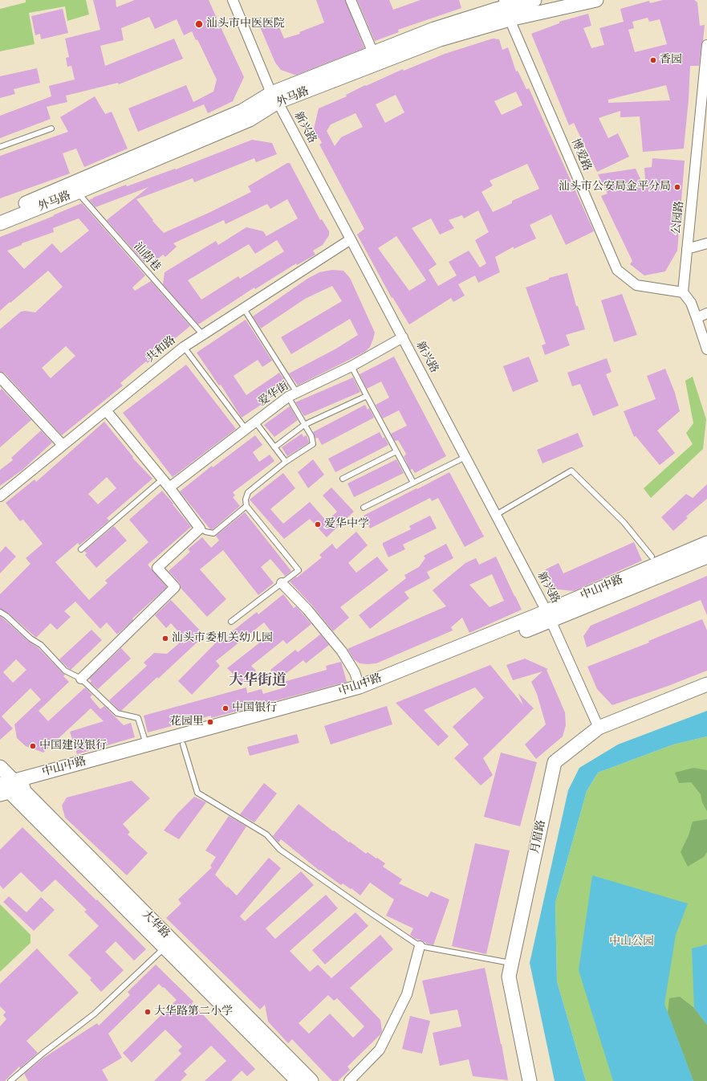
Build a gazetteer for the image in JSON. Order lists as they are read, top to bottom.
{
  "streets": {
    "street": [
      "外马路",
      "新兴路",
      "博爱路",
      "公园路",
      "共和路",
      "爱华街",
      "中山中路",
      "月眉路",
      "大华路"
    ],
    "lane": ["汕荫巷"]
  },
  "crossings": [
    ["外马路", "新兴路"],
    ["外马路", "博爱路"],
    ["外马路", "汕荫巷"],
    ["新兴路", "共和路"],
    ["新兴路", "爱华街"],
    ["新兴路", "中山中路"],
    ["新兴路", "月眉路"],
    ["博爱路", "公园路"],
    ["汕荫巷", "共和路"],
    ["中山中路", "大华路"]
  ],
  "districts": ["大华街道"],
  "parks": ["中山公园"],
  "places": [
    "汕头市中医医院",
    "香园",
    "汕头市公安局金平分局",
    "爱华中学",
    "汕头市委机关幼儿园",
    "中国银行",
    "花园里",
    "中国建设银行",
    "大华路第二小学"
  ]
}
